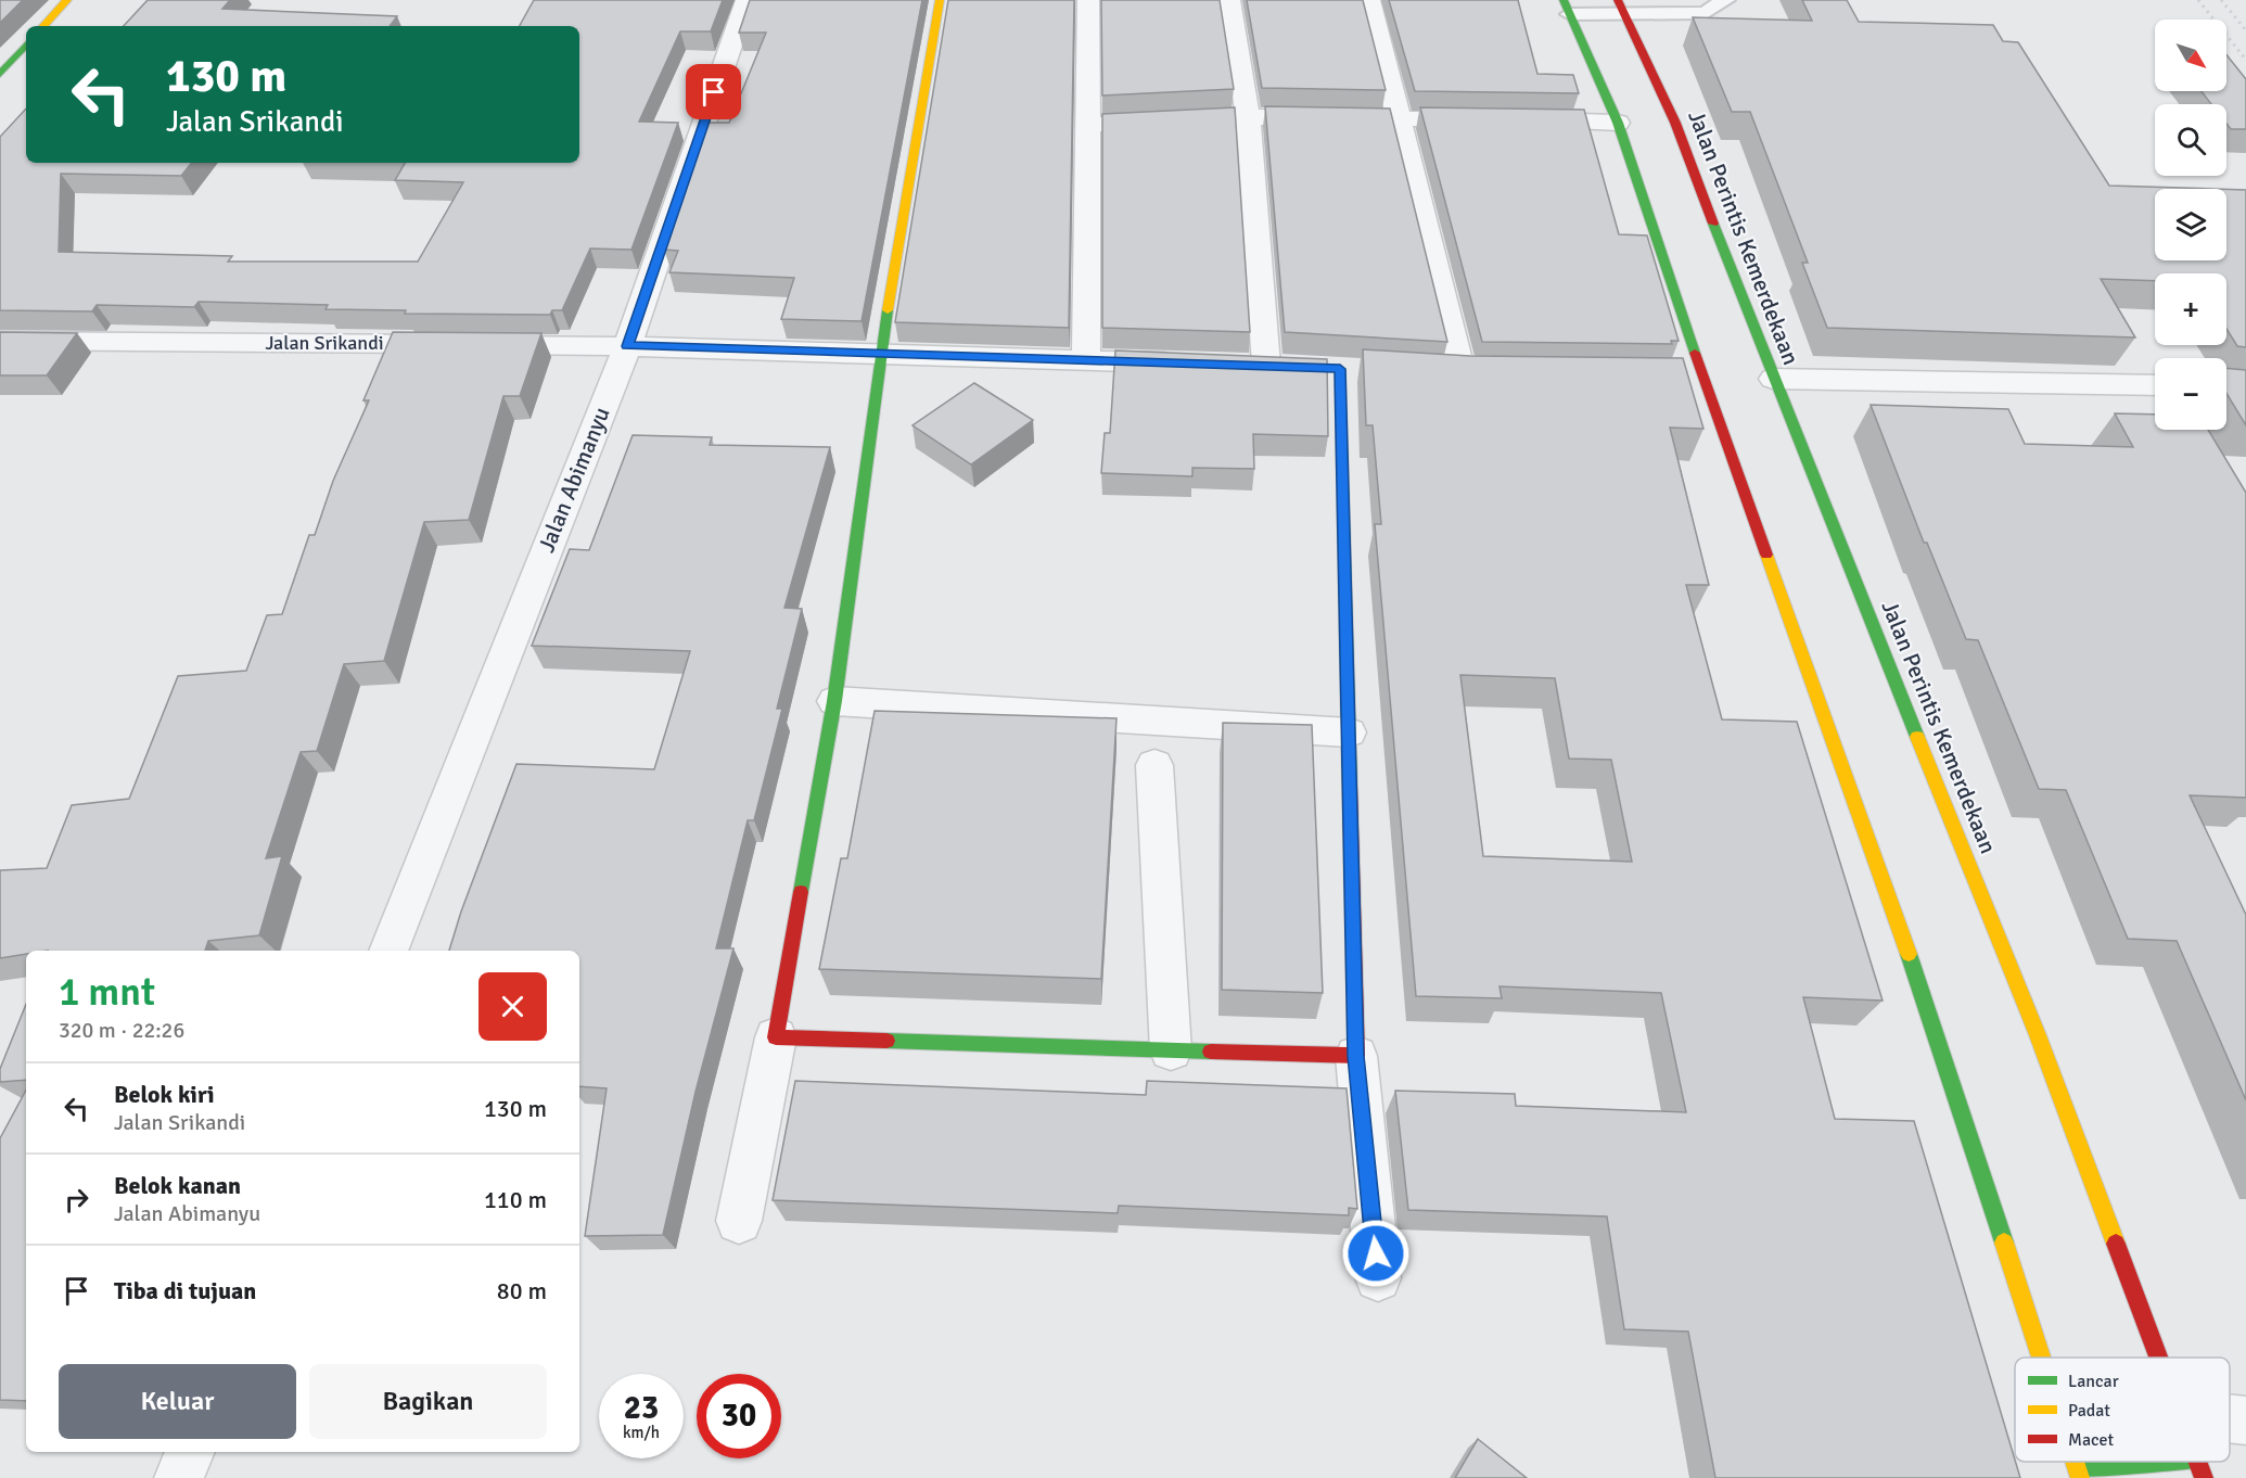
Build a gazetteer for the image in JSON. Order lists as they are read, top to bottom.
{
  "streets": {
    "main road": ["Jalan Perintis Kemerdekaan"],
    "street": ["Jalan Srikandi", "Jalan Abimanyu"]
  },
  "crossings": [
    ["Jalan Srikandi", "Jalan Abimanyu"]
  ],
  "legend": ["Lancar", "Padat", "Macet"],
  "north": "bottom right",
  "page": {
    "map_buttons": ["+", "−"],
    "turn": ["130 m", "Jalan Srikandi"],
    "heading": ["1 mnt", "320 m · 22:26"],
    "list": [
      {
        "name": "Belok kiri",
        "note": "Jalan Srikandi",
        "value": "130 m"
      },
      {
        "name": "Belok kanan",
        "note": "Jalan Abimanyu",
        "value": "110 m"
      },
      {
        "name": "Tiba di tujuan",
        "value": "80 m"
      }
    ],
    "buttons": ["Keluar", "Bagikan"],
    "speed": "23 km/h",
    "limit": "30"
  }
}
